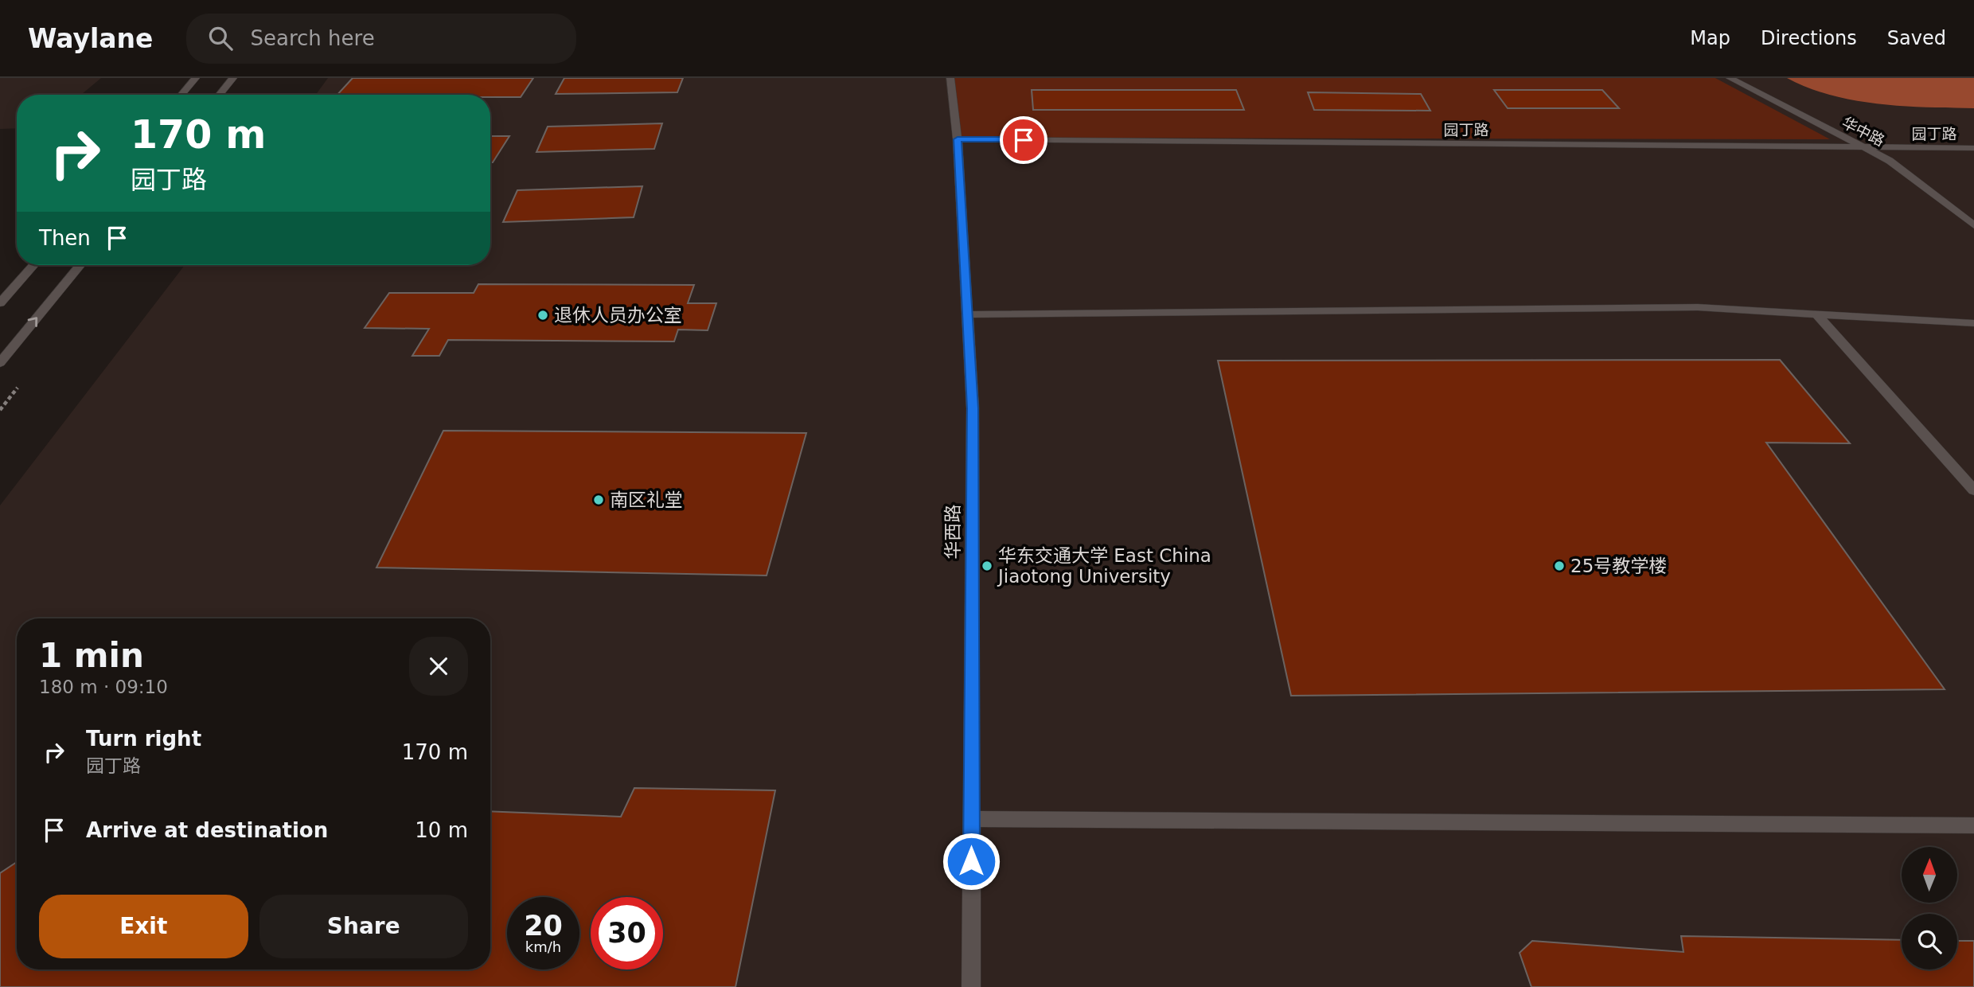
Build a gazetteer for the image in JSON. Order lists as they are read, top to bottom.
{
  "streets": {
    "street": ["园丁路", "华中路", "华西路"]
  },
  "crossings": [
    ["园丁路", "华中路"],
    ["园丁路", "华西路"]
  ],
  "places": [
    "退休人员办公室",
    "南区礼堂",
    "华东交通大学 East China Jiaotong University",
    "25号教学楼"
  ],
  "north": "top",
  "page": {
    "header": "Waylane",
    "search": "Search here",
    "nav": ["Map", "Directions", "Saved"],
    "turn": ["170 m", "园丁路"],
    "then": "Then",
    "heading": ["1 min", "180 m · 09:10"],
    "list": [
      {
        "name": "Turn right",
        "note": "园丁路",
        "value": "170 m"
      },
      {
        "name": "Arrive at destination",
        "value": "10 m"
      }
    ],
    "buttons": ["Exit", "Share"],
    "speed": "20 km/h",
    "limit": "30"
  }
}
